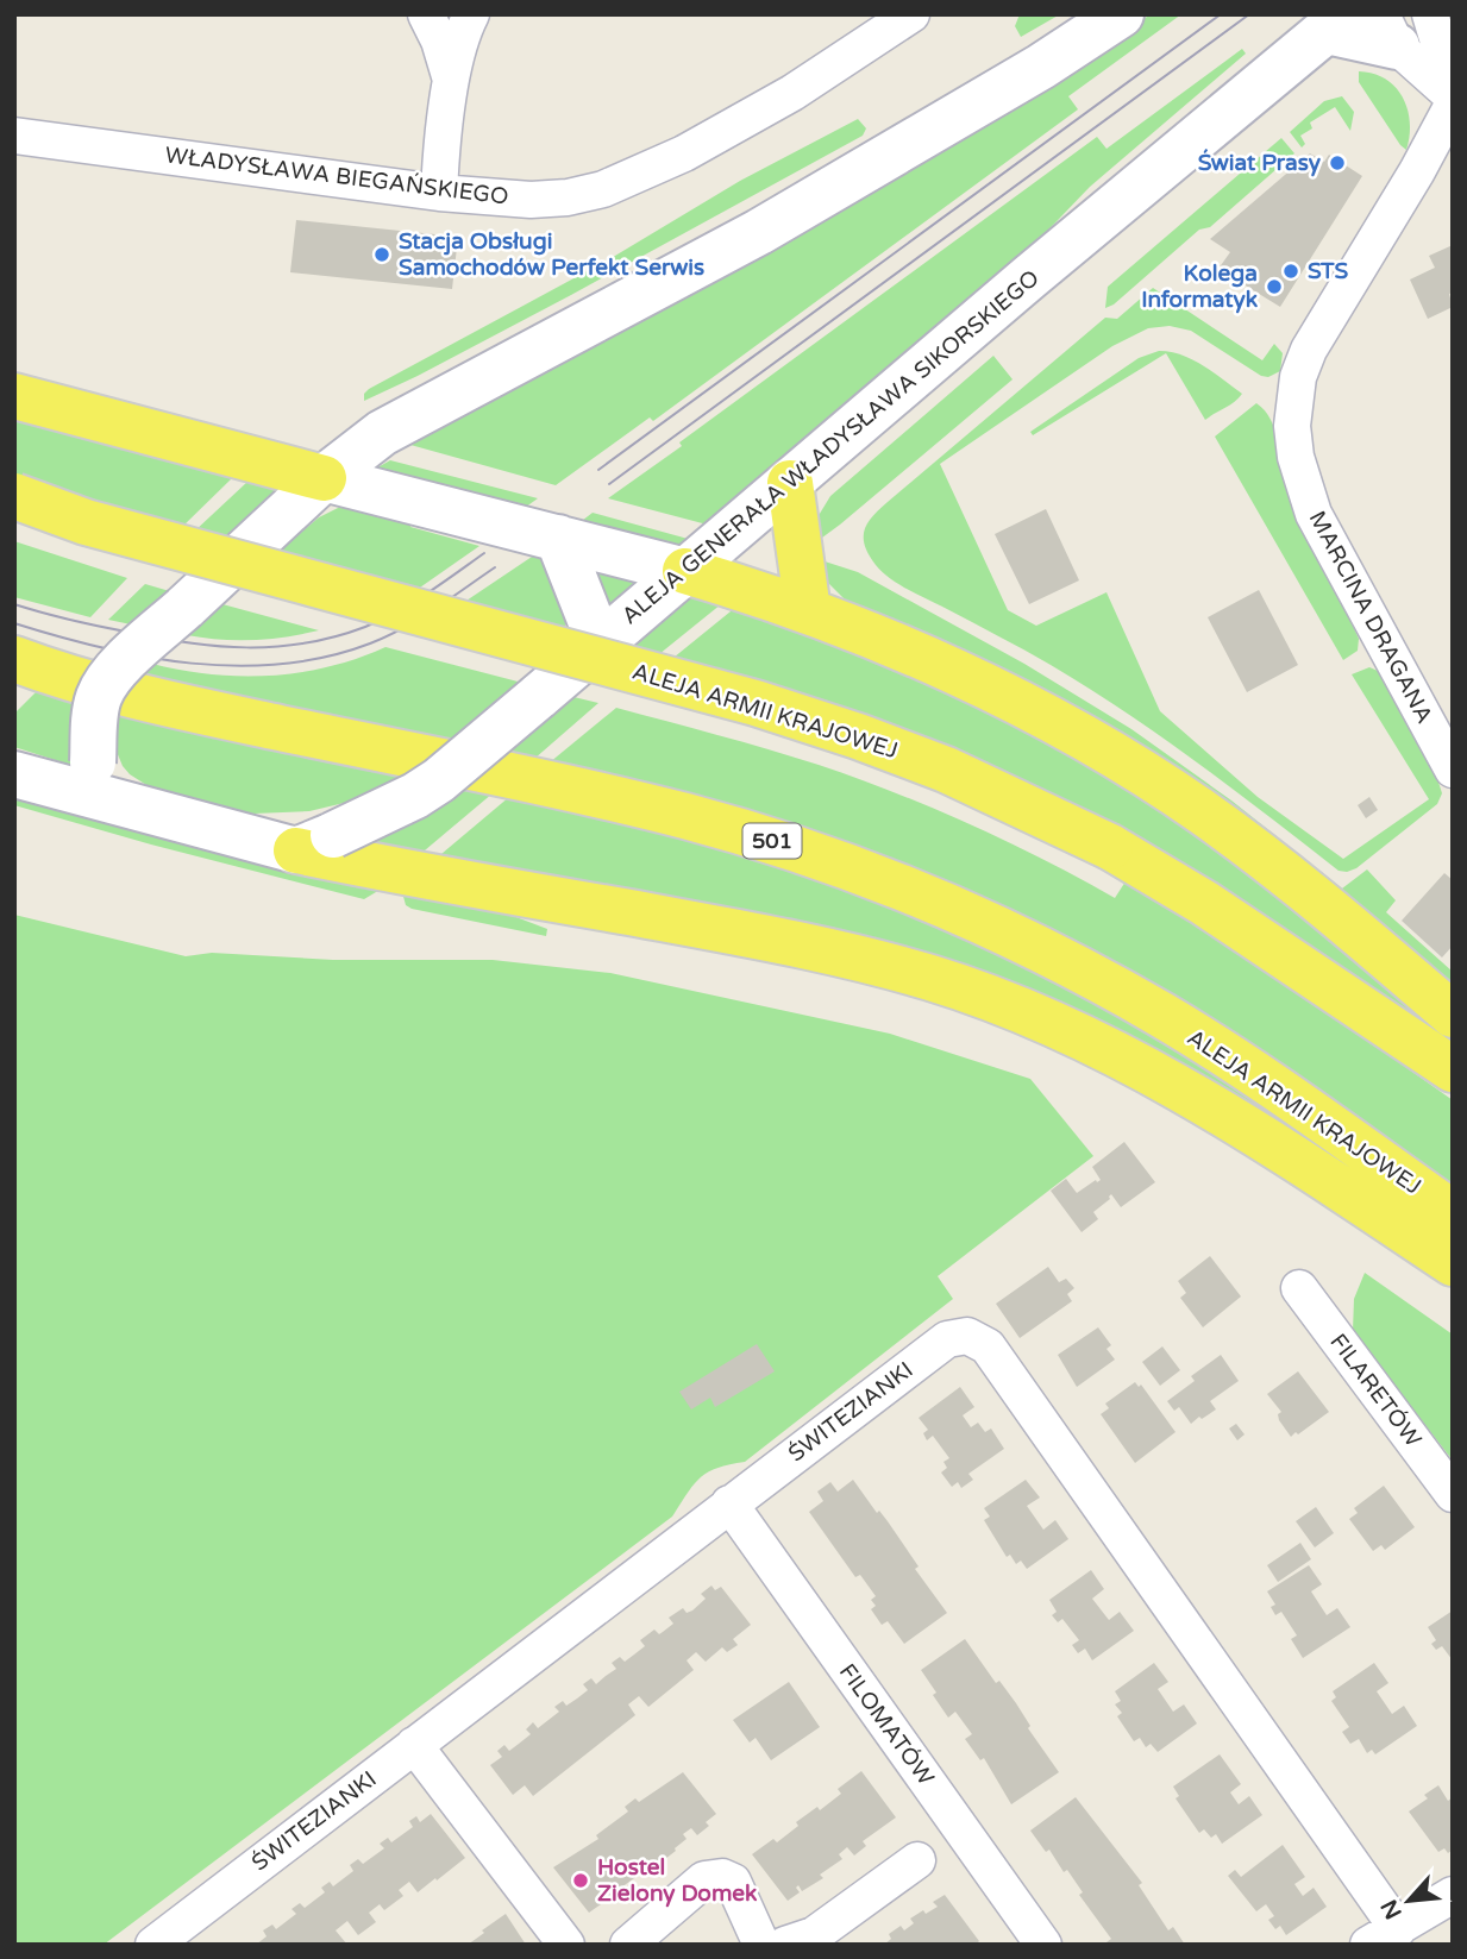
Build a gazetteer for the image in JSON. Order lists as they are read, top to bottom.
{
  "streets": {
    "main road": ["ALEJA ARMII KRAJOWEJ", "501"],
    "street": [
      "WŁADYSŁAWA BIEGAŃSKIEGO",
      "ALEJA GENERAŁA WŁADYSŁAWA SIKORSKIEGO",
      "MARCINA DRAGANA",
      "FILARETÓW",
      "ŚWITEZIANKI",
      "FILOMATÓW"
    ]
  },
  "crossings": [
    ["ŚWITEZIANKI", "FILOMATÓW"]
  ],
  "places": [
    "Świat Prasy",
    "Stacja Obsługi Samochodów Perfekt Serwis",
    "STS",
    "Kolega Informatyk",
    "Hostel Zielony Domek"
  ],
  "north": "bottom left"
}
